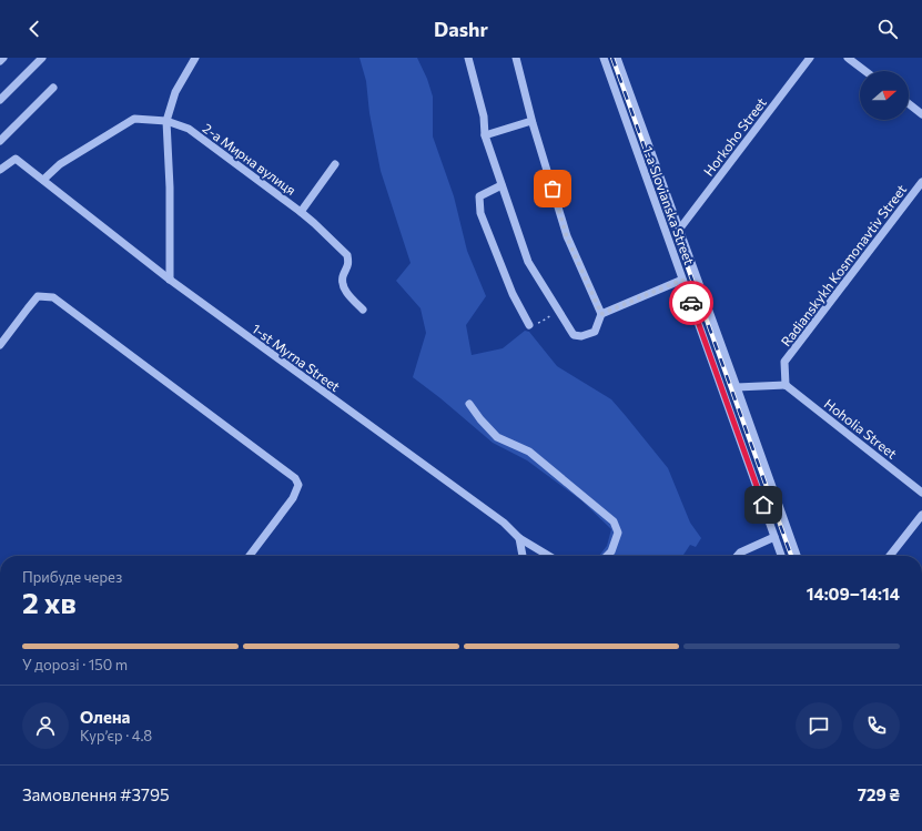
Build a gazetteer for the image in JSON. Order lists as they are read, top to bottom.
{
  "streets": {
    "street": [
      "Horkoho Street",
      "2-а Мирна вулиця",
      "1-a Slovianska Street",
      "Radianskykh Kosmonavtiv Street",
      "1-st Myrna Street",
      "Hoholia Street"
    ]
  },
  "crossings": [
    ["2-а Мирна вулиця", "1-st Myrna Street"],
    ["Radianskykh Kosmonavtiv Street", "Hoholia Street"]
  ],
  "north": "right",
  "page": {
    "header": "Dashr",
    "heading": ["2 хв", "Прибуде через", "14:09–14:14"],
    "panel": [
      "Олена",
      "Кур’єр · 4.8",
      "Замовлення #3795",
      "729 ₴"
    ],
    "bar": "У дорозі · 150 m"
  }
}
